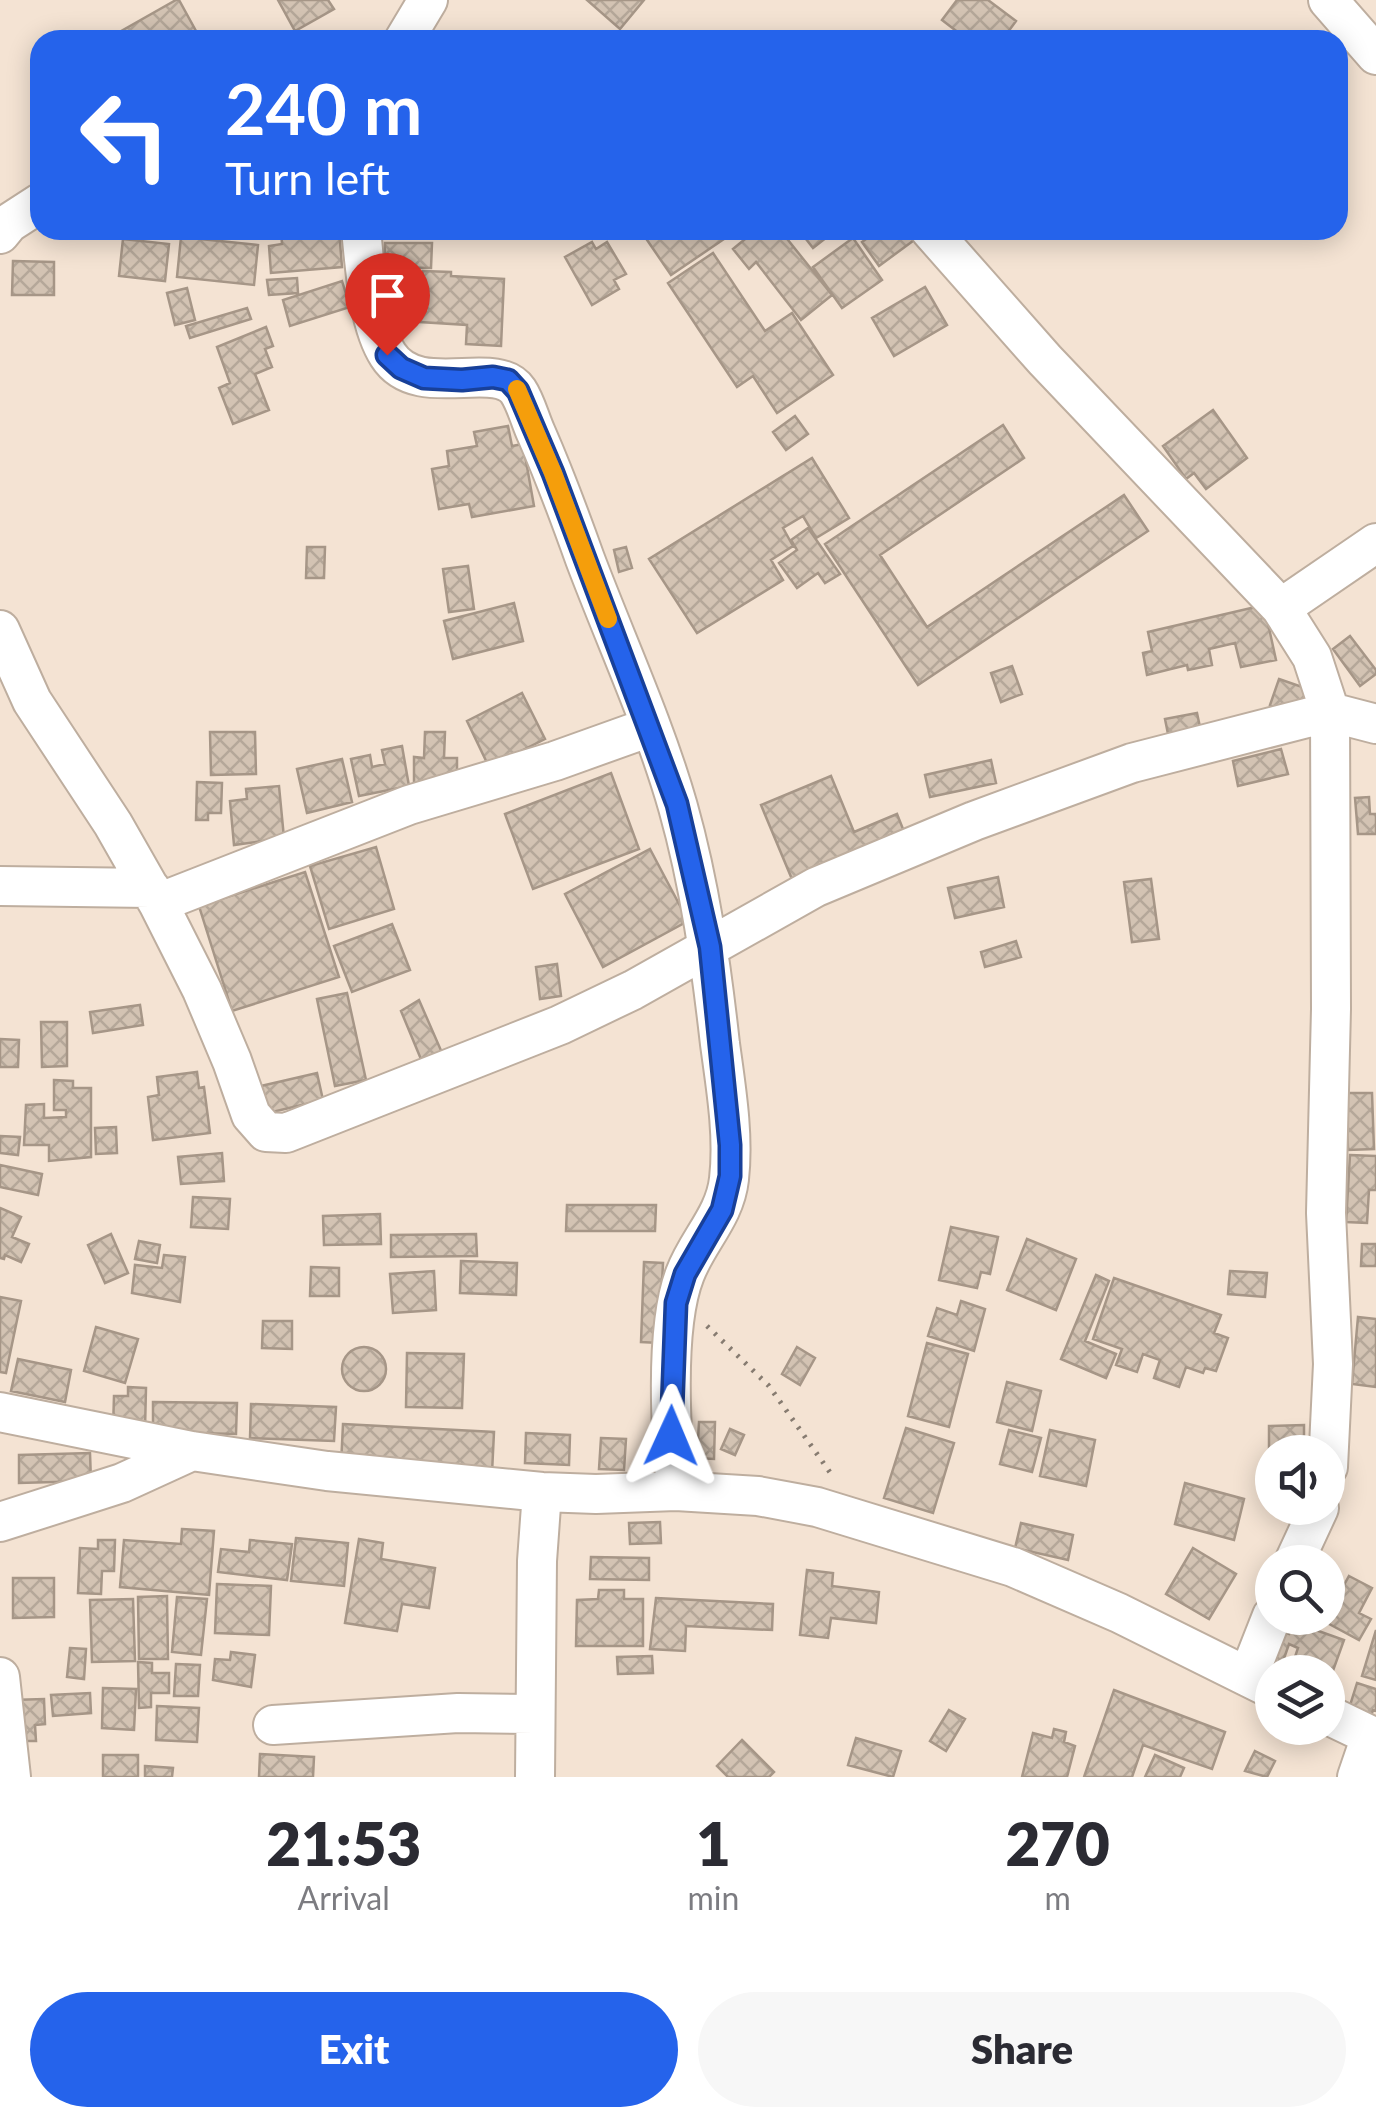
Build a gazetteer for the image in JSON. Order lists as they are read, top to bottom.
{
  "page": {
    "turn": ["240 m", "Turn left"],
    "eta": [
      "21:53",
      "Arrival",
      "1",
      "min",
      "270",
      "m"
    ],
    "buttons": ["Exit", "Share"]
  }
}
